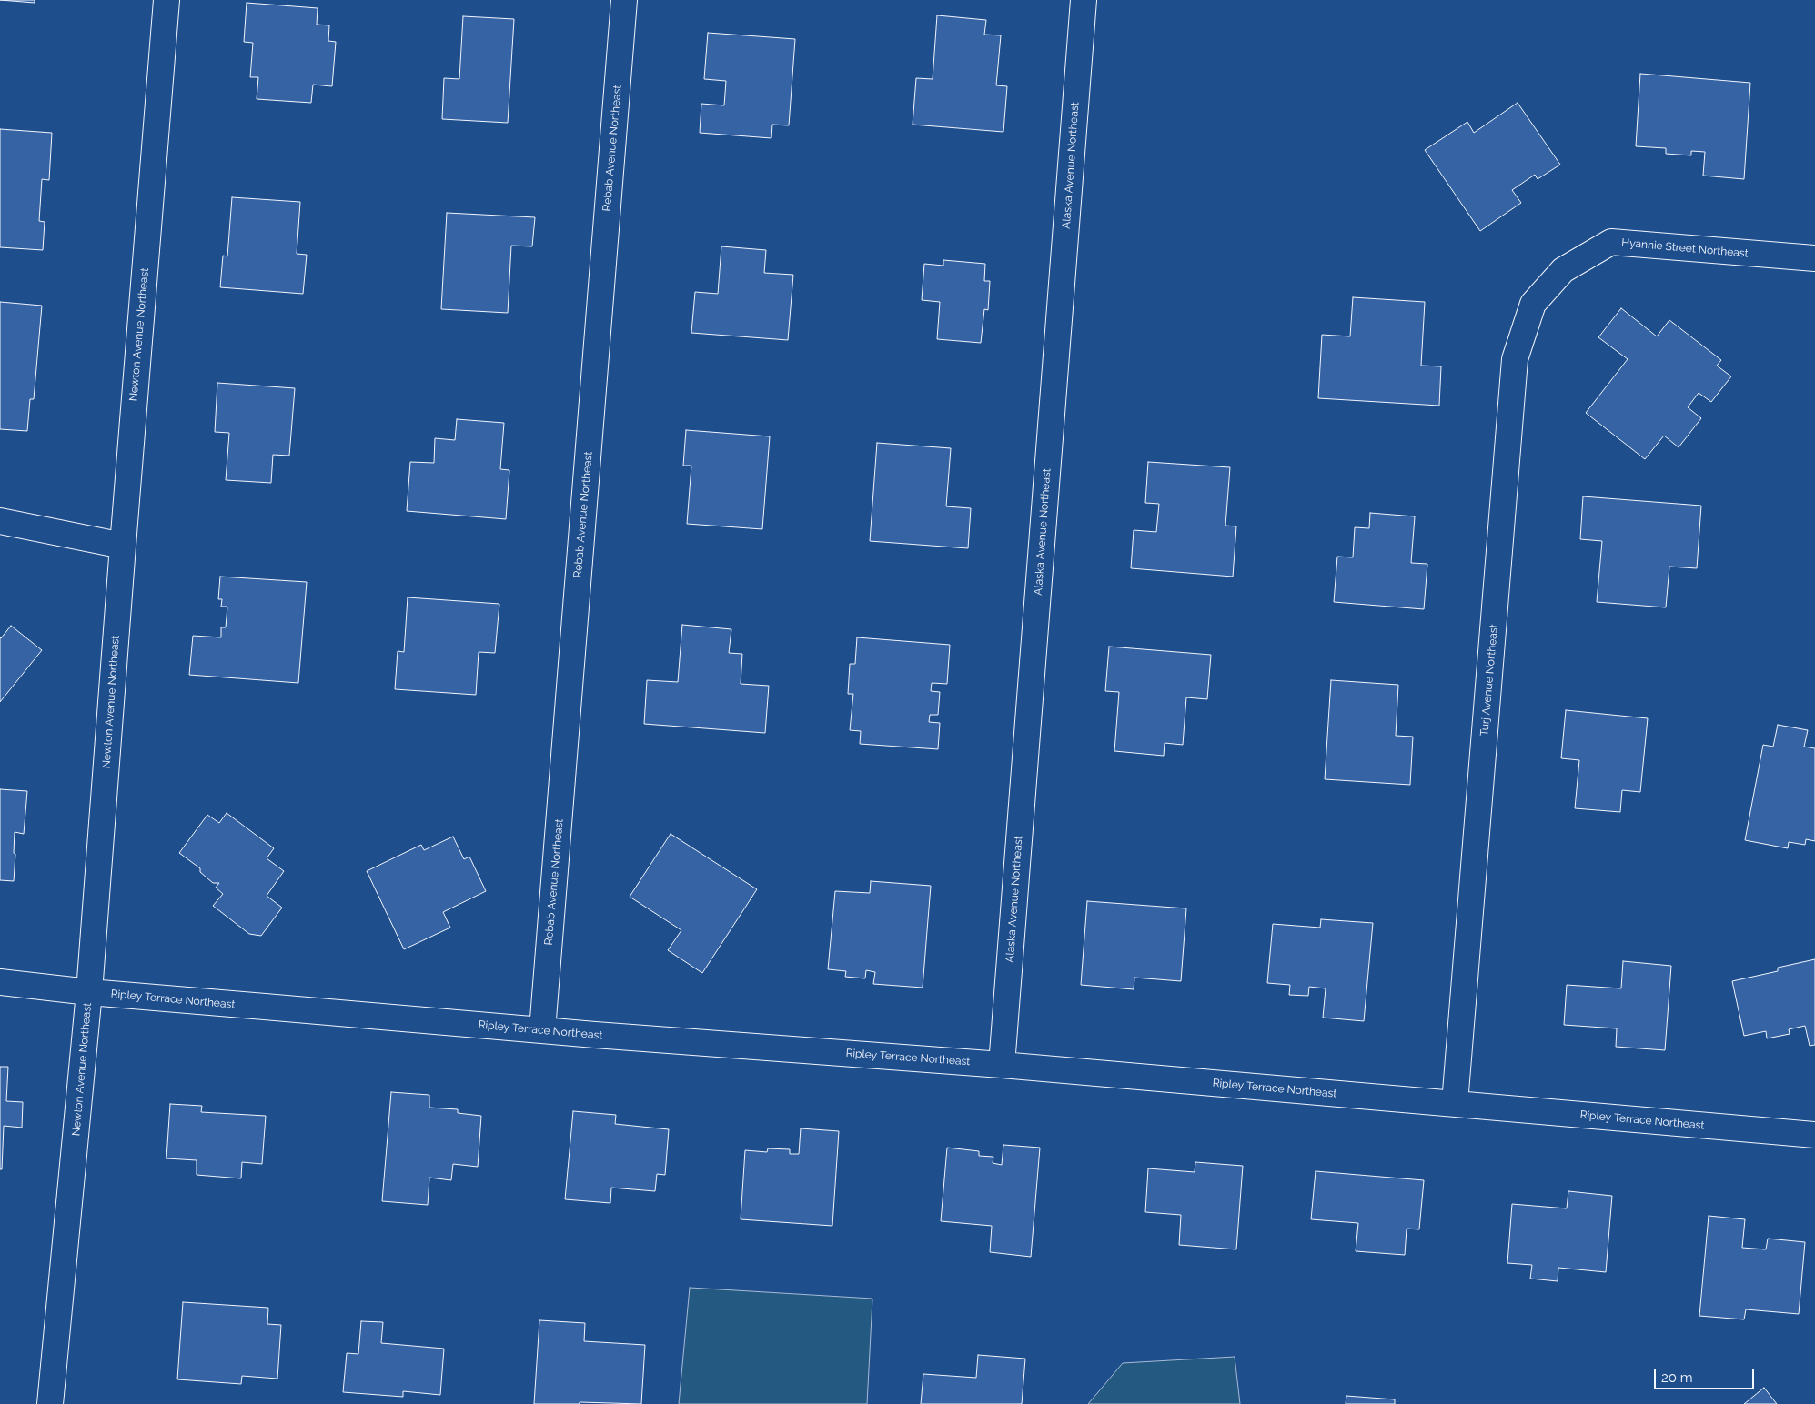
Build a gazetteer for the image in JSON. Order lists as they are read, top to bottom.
{
  "streets": {
    "street": [
      "Rebab Avenue Northeast",
      "Alaska Avenue Northeast",
      "Hyannie Street Northeast",
      "Newton Avenue Northeast",
      "Turj Avenue Northeast",
      "Ripley Terrace Northeast"
    ]
  },
  "crossings": [
    ["Rebab Avenue Northeast", "Ripley Terrace Northeast"],
    ["Alaska Avenue Northeast", "Ripley Terrace Northeast"],
    ["Hyannie Street Northeast", "Turj Avenue Northeast"],
    ["Newton Avenue Northeast", "Ripley Terrace Northeast"],
    ["Turj Avenue Northeast", "Ripley Terrace Northeast"]
  ],
  "scale_bar": "20 m"
}
